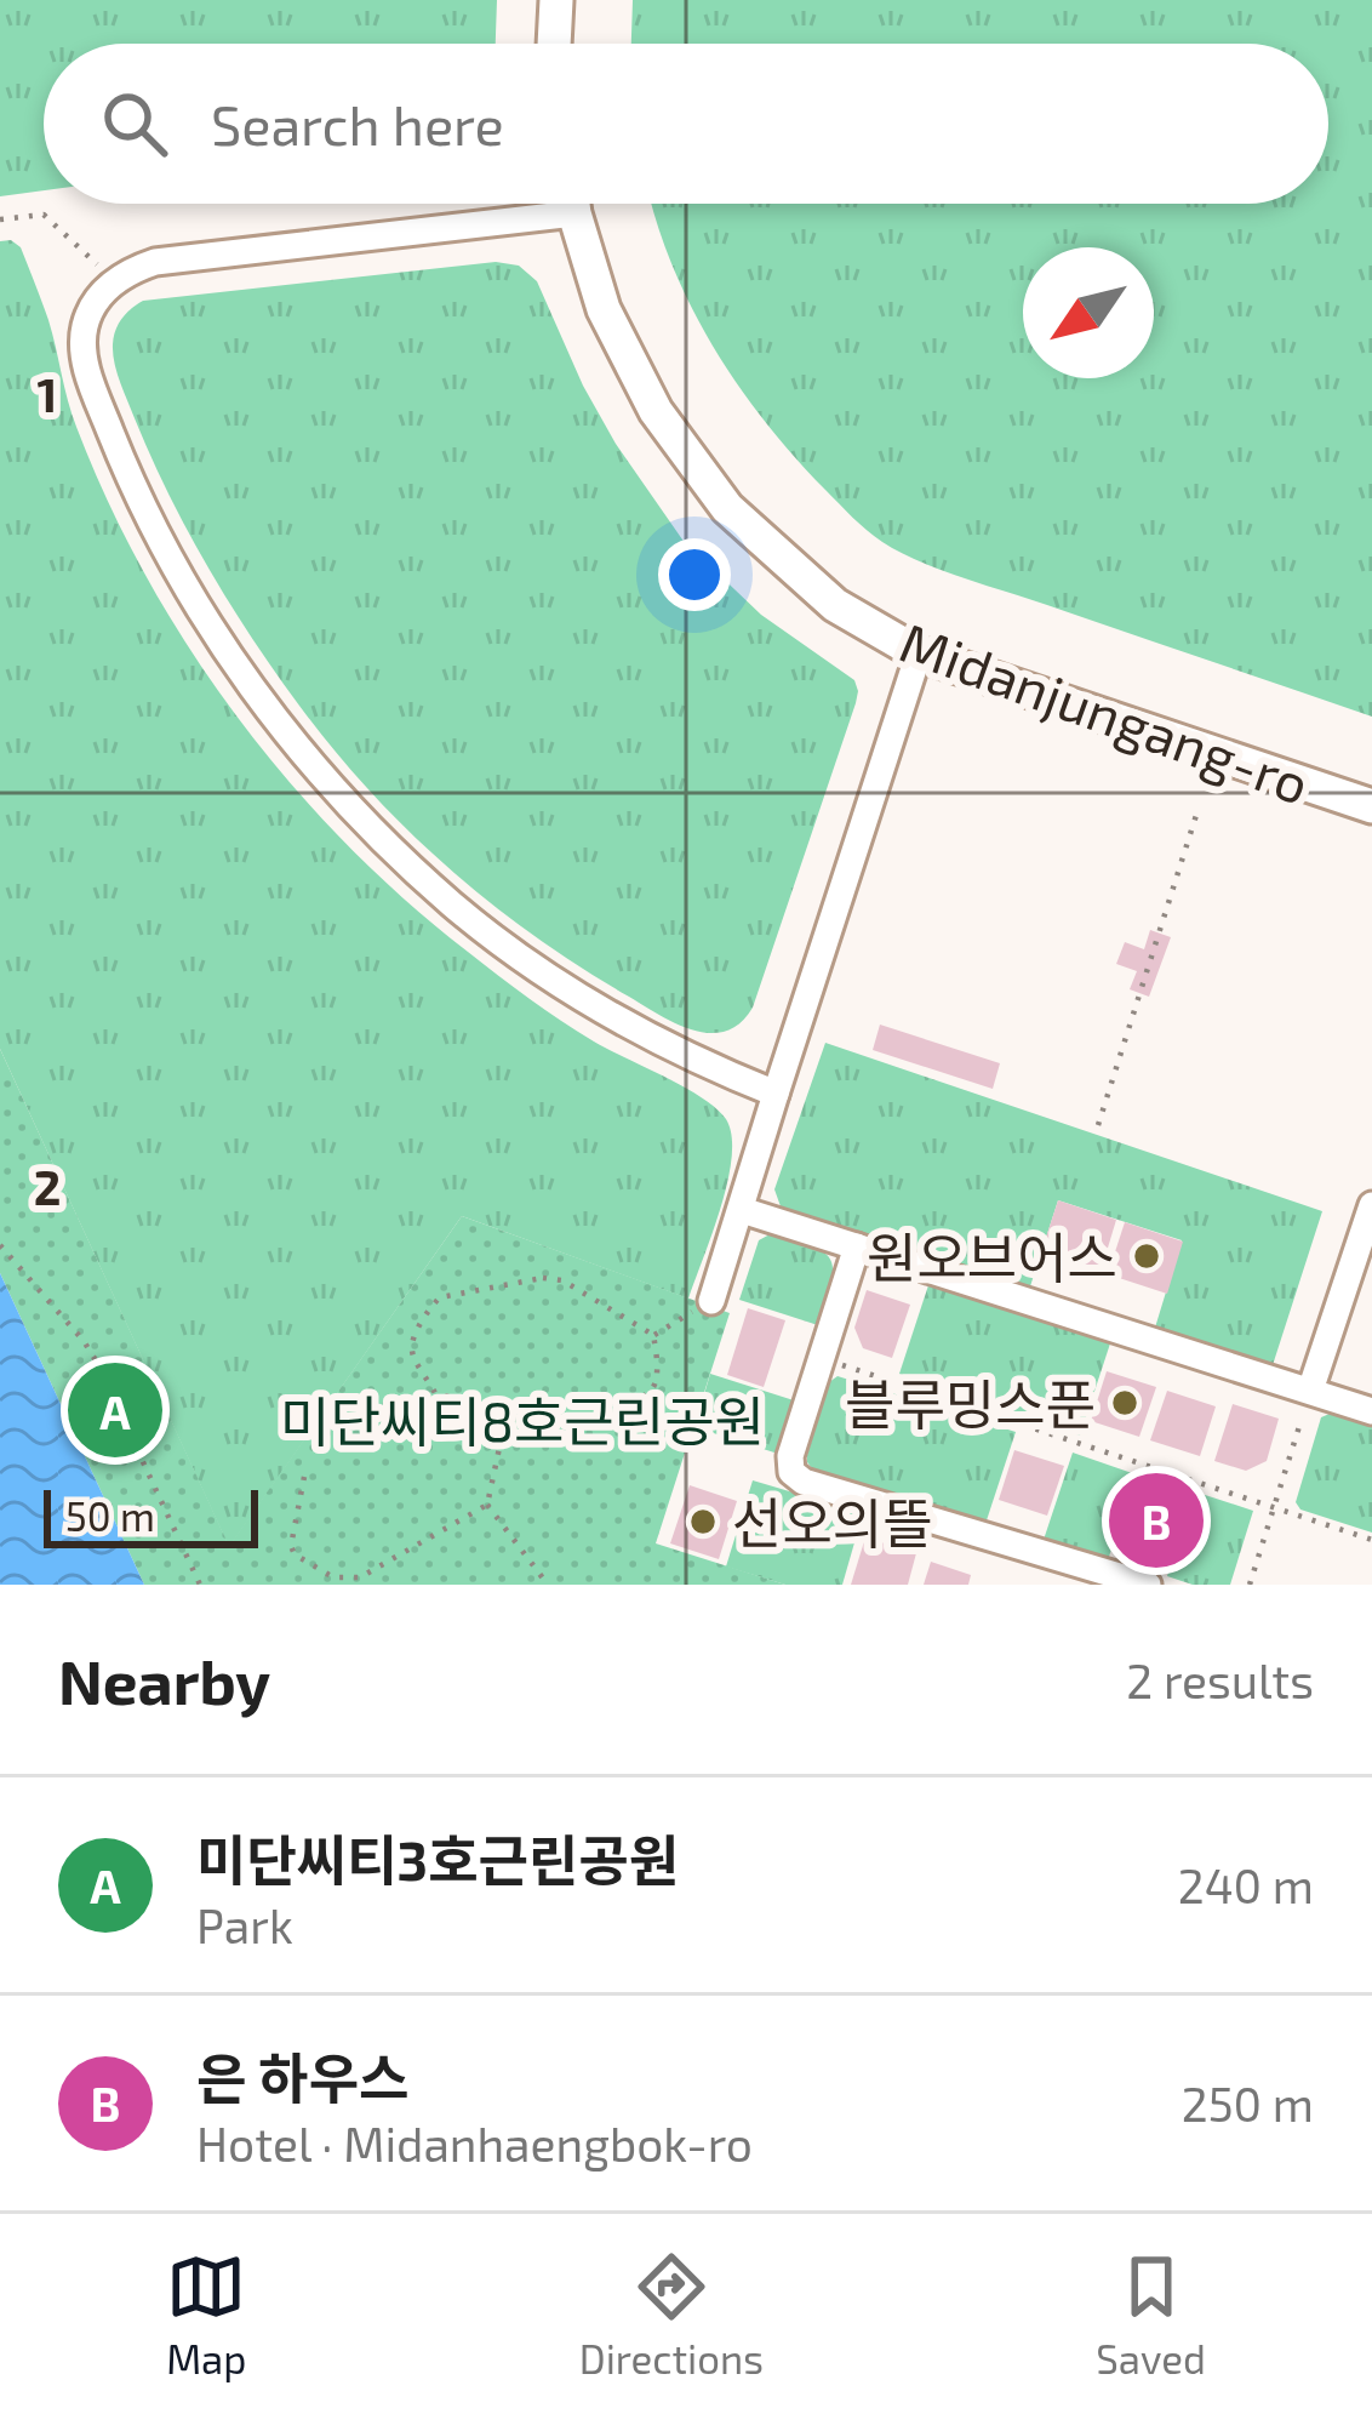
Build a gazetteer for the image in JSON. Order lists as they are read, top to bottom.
{
  "streets": {
    "street": ["Midanjungang-ro"]
  },
  "parks": ["미단씨티8호근린공원"],
  "places": ["원오브어스", "블루밍스푼", "선오의뜰"],
  "scale_bar": "50 m",
  "north": "bottom left",
  "page": {
    "search": "Search here",
    "pins": ["A", "B"],
    "scale": "50 m",
    "heading": ["Nearby", "2 results"],
    "list": [
      {
        "mark": "A",
        "name": "미단씨티3호근린공원",
        "note": "Park",
        "value": "240 m"
      },
      {
        "mark": "B",
        "name": "은 하우스",
        "note": "Hotel · Midanhaengbok-ro",
        "value": "250 m"
      }
    ],
    "nav": ["Map", "Directions", "Saved"]
  },
  "grid": {
    "rows": ["1", "2"]
  }
}
